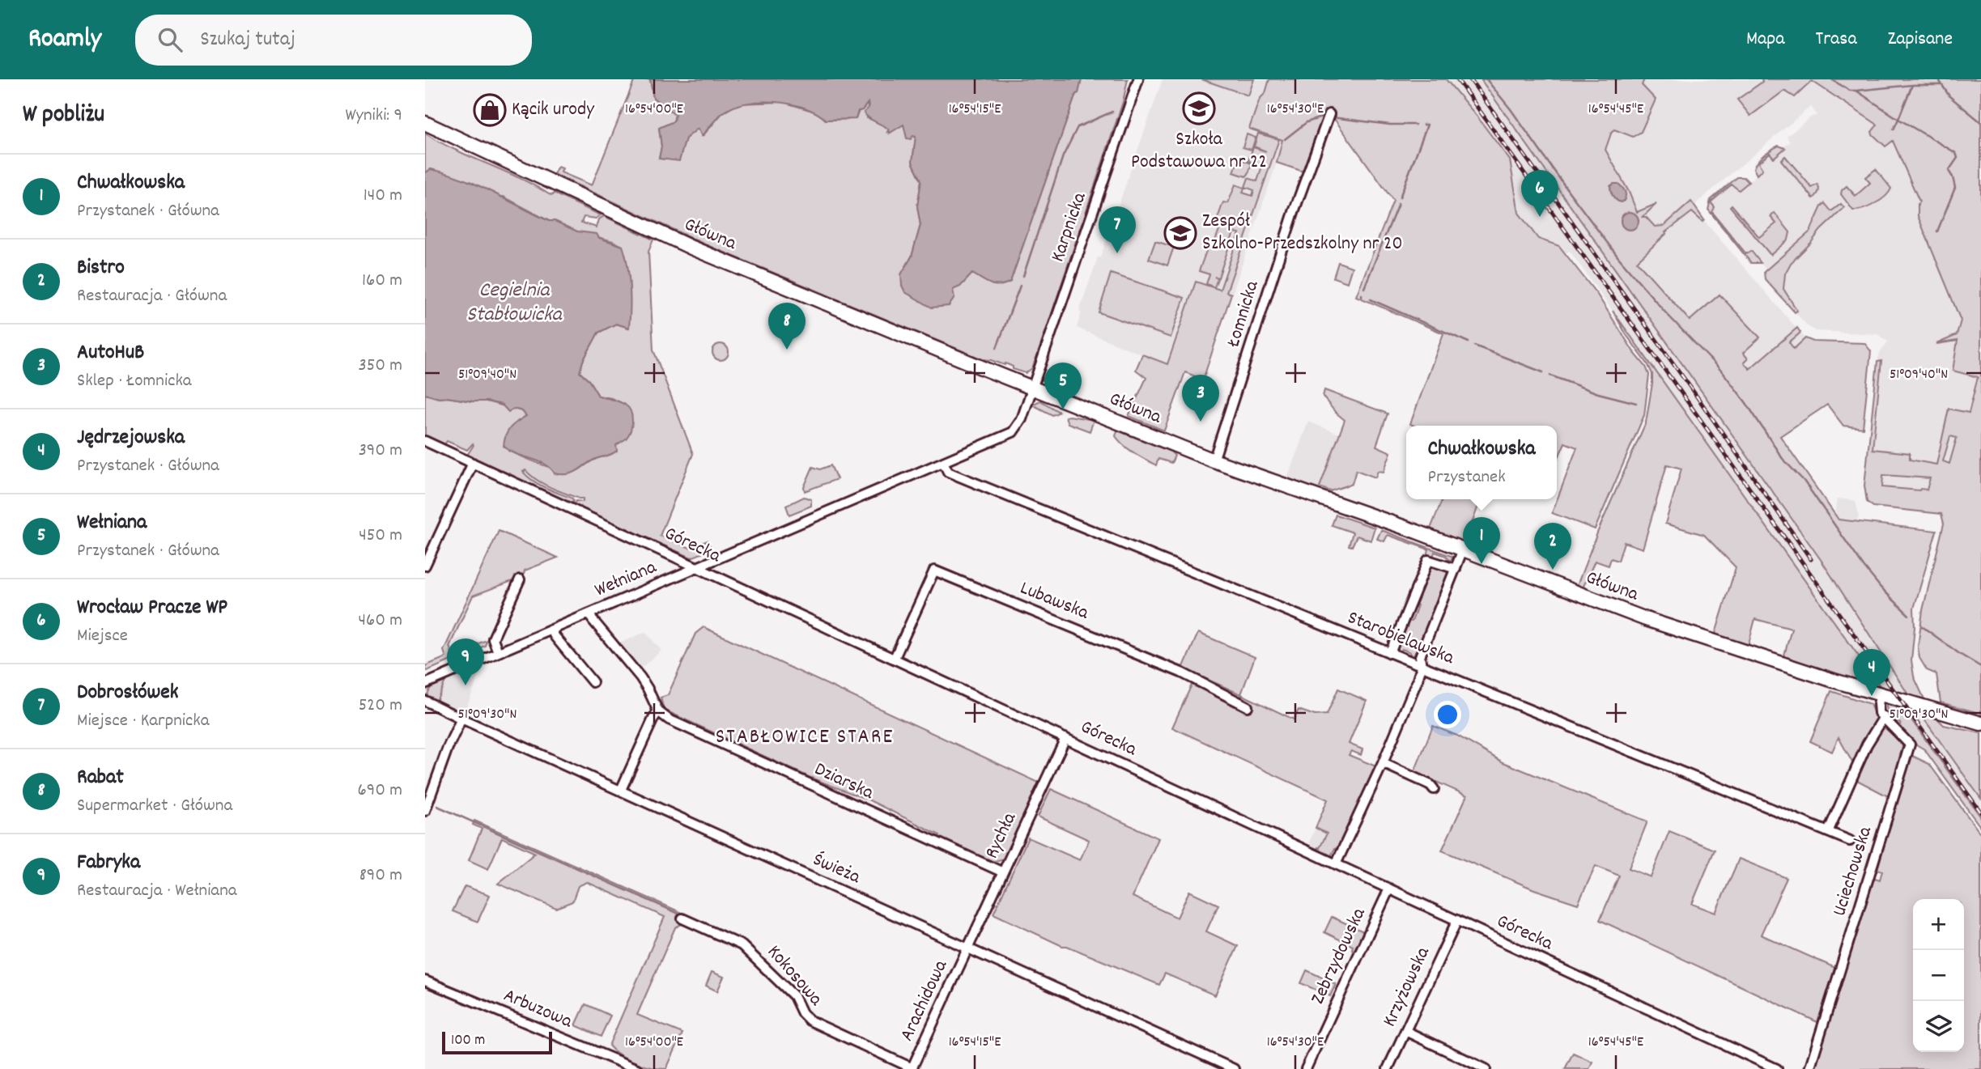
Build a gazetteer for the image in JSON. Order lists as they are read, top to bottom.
{
  "streets": {
    "street": [
      "Karpnicka",
      "Główna",
      "Łomnicka",
      "Górecka",
      "Wełniana",
      "Lubawska",
      "Starobielawska",
      "Dziarska",
      "Rychła",
      "Świeża",
      "Uciechowska",
      "Zebrzydowska",
      "Kokosowa",
      "Krzyżowska",
      "Arachidowa",
      "Arbuzowa"
    ]
  },
  "crossings": [
    ["Karpnicka", "Główna"],
    ["Karpnicka", "Wełniana"],
    ["Główna", "Łomnicka"],
    ["Główna", "Wełniana"],
    ["Górecka", "Wełniana"],
    ["Górecka", "Lubawska"],
    ["Górecka", "Rychła"],
    ["Górecka", "Zebrzydowska"],
    ["Górecka", "Krzyżowska"],
    ["Wełniana", "Starobielawska"],
    ["Dziarska", "Rychła"],
    ["Rychła", "Świeża"],
    ["Rychła", "Arachidowa"],
    ["Świeża", "Arachidowa"],
    ["Kokosowa", "Arachidowa"]
  ],
  "districts": ["STABŁOWICE STARE"],
  "water": ["Cegielnia Stabłowicka"],
  "places": {
    "school or university": ["Szkoła Podstawowa nr 22", "Zespół Szkolno-Przedszkolny nr 20"],
    "shop": ["Kącik urody"]
  },
  "scale_bar": "100 m",
  "page": {
    "header": "Roamly",
    "search": "Szukaj tutaj",
    "nav": ["Mapa", "Trasa", "Zapisane"],
    "heading": ["W pobliżu", "Wyniki: 9"],
    "list": [
      {
        "mark": "1",
        "name": "Chwałkowska",
        "note": "Przystanek · Główna",
        "value": "140 m"
      },
      {
        "mark": "2",
        "name": "Bistro",
        "note": "Restauracja · Główna",
        "value": "160 m"
      },
      {
        "mark": "3",
        "name": "AutoHuB",
        "note": "Sklep · Łomnicka",
        "value": "350 m"
      },
      {
        "mark": "4",
        "name": "Jędrzejowska",
        "note": "Przystanek · Główna",
        "value": "390 m"
      },
      {
        "mark": "5",
        "name": "Wełniana",
        "note": "Przystanek · Główna",
        "value": "450 m"
      },
      {
        "mark": "6",
        "name": "Wrocław Pracze WP",
        "note": "Miejsce",
        "value": "460 m"
      },
      {
        "mark": "7",
        "name": "Dobrosłówek",
        "note": "Miejsce · Karpnicka",
        "value": "520 m"
      },
      {
        "mark": "8",
        "name": "Rabat",
        "note": "Supermarket · Główna",
        "value": "690 m"
      },
      {
        "mark": "9",
        "name": "Fabryka",
        "note": "Restauracja · Wełniana",
        "value": "890 m"
      }
    ],
    "pins": [
      "6",
      "7",
      "8",
      "5",
      "3",
      "1",
      "2",
      "9",
      "4"
    ],
    "popup": ["Chwałkowska", "Przystanek"],
    "map_buttons": ["+", "−"],
    "scale": "100 m"
  },
  "coordinates": [
    "16°54'00\"E",
    "16°54'15\"E",
    "16°54'30\"E",
    "16°54'45\"E",
    "51°09'40\"N",
    "51°09'30\"N"
  ]
}
